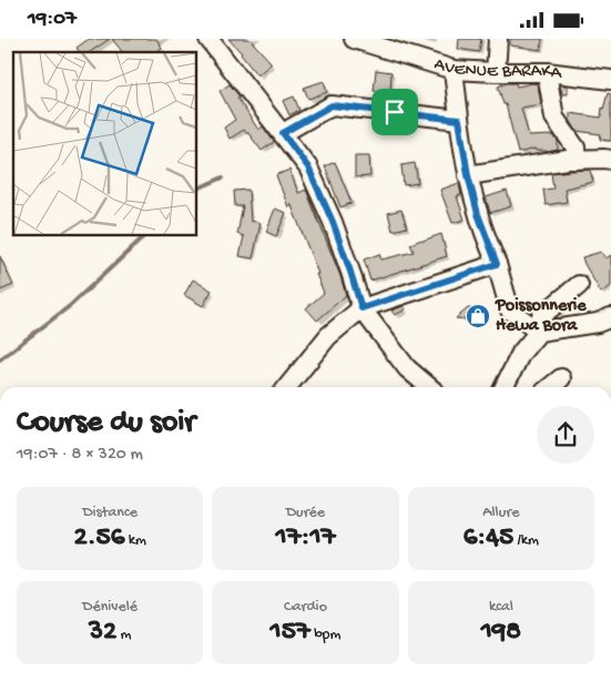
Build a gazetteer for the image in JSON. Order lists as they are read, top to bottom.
{
  "streets": {
    "street": ["AVENUE BARAKA"]
  },
  "places": {
    "shop": ["Poissonnerie Hewa Bora"]
  },
  "page": {
    "status": "19:07",
    "heading": ["Course du soir", "19:07 · 8 × 320 m"],
    "stats": [
      ["Distance", "2.56 km"],
      ["Durée", "17:17"],
      ["Allure", "6:45 /km"],
      ["Dénivelé", "32 m"],
      ["Cardio", "157 bpm"],
      ["kcal", "198"]
    ]
  }
}
